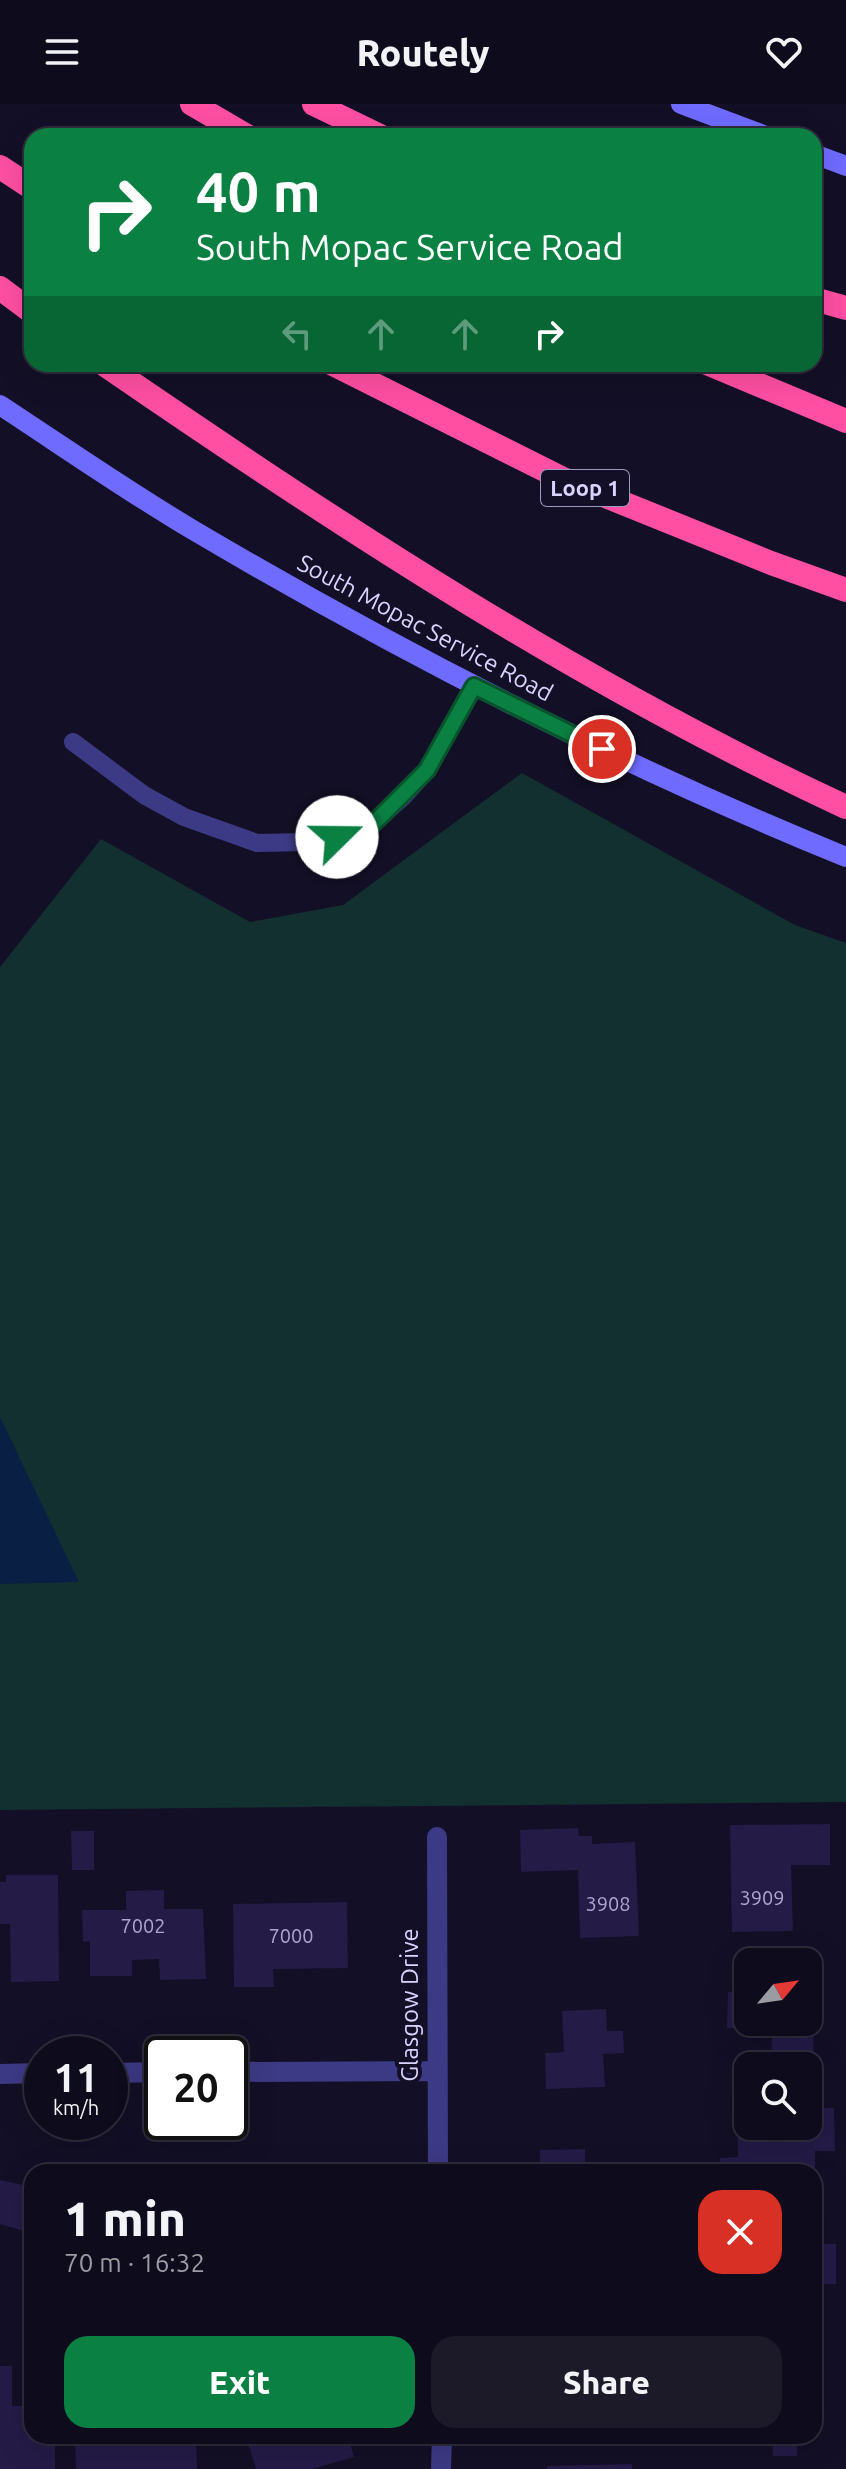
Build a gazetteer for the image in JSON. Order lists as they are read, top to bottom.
{
  "streets": {
    "highway": ["Loop 1"],
    "street": ["South Mopac Service Road", "Glasgow Drive"]
  },
  "house_numbers": [
    "3909",
    "3908",
    "7002",
    "7000"
  ],
  "north": "top right",
  "page": {
    "header": "Routely",
    "turn": ["40 m", "South Mopac Service Road"],
    "speed": "11 km/h",
    "limit": "20",
    "heading": ["1 min", "70 m · 16:32"],
    "buttons": ["Exit", "Share"]
  }
}
